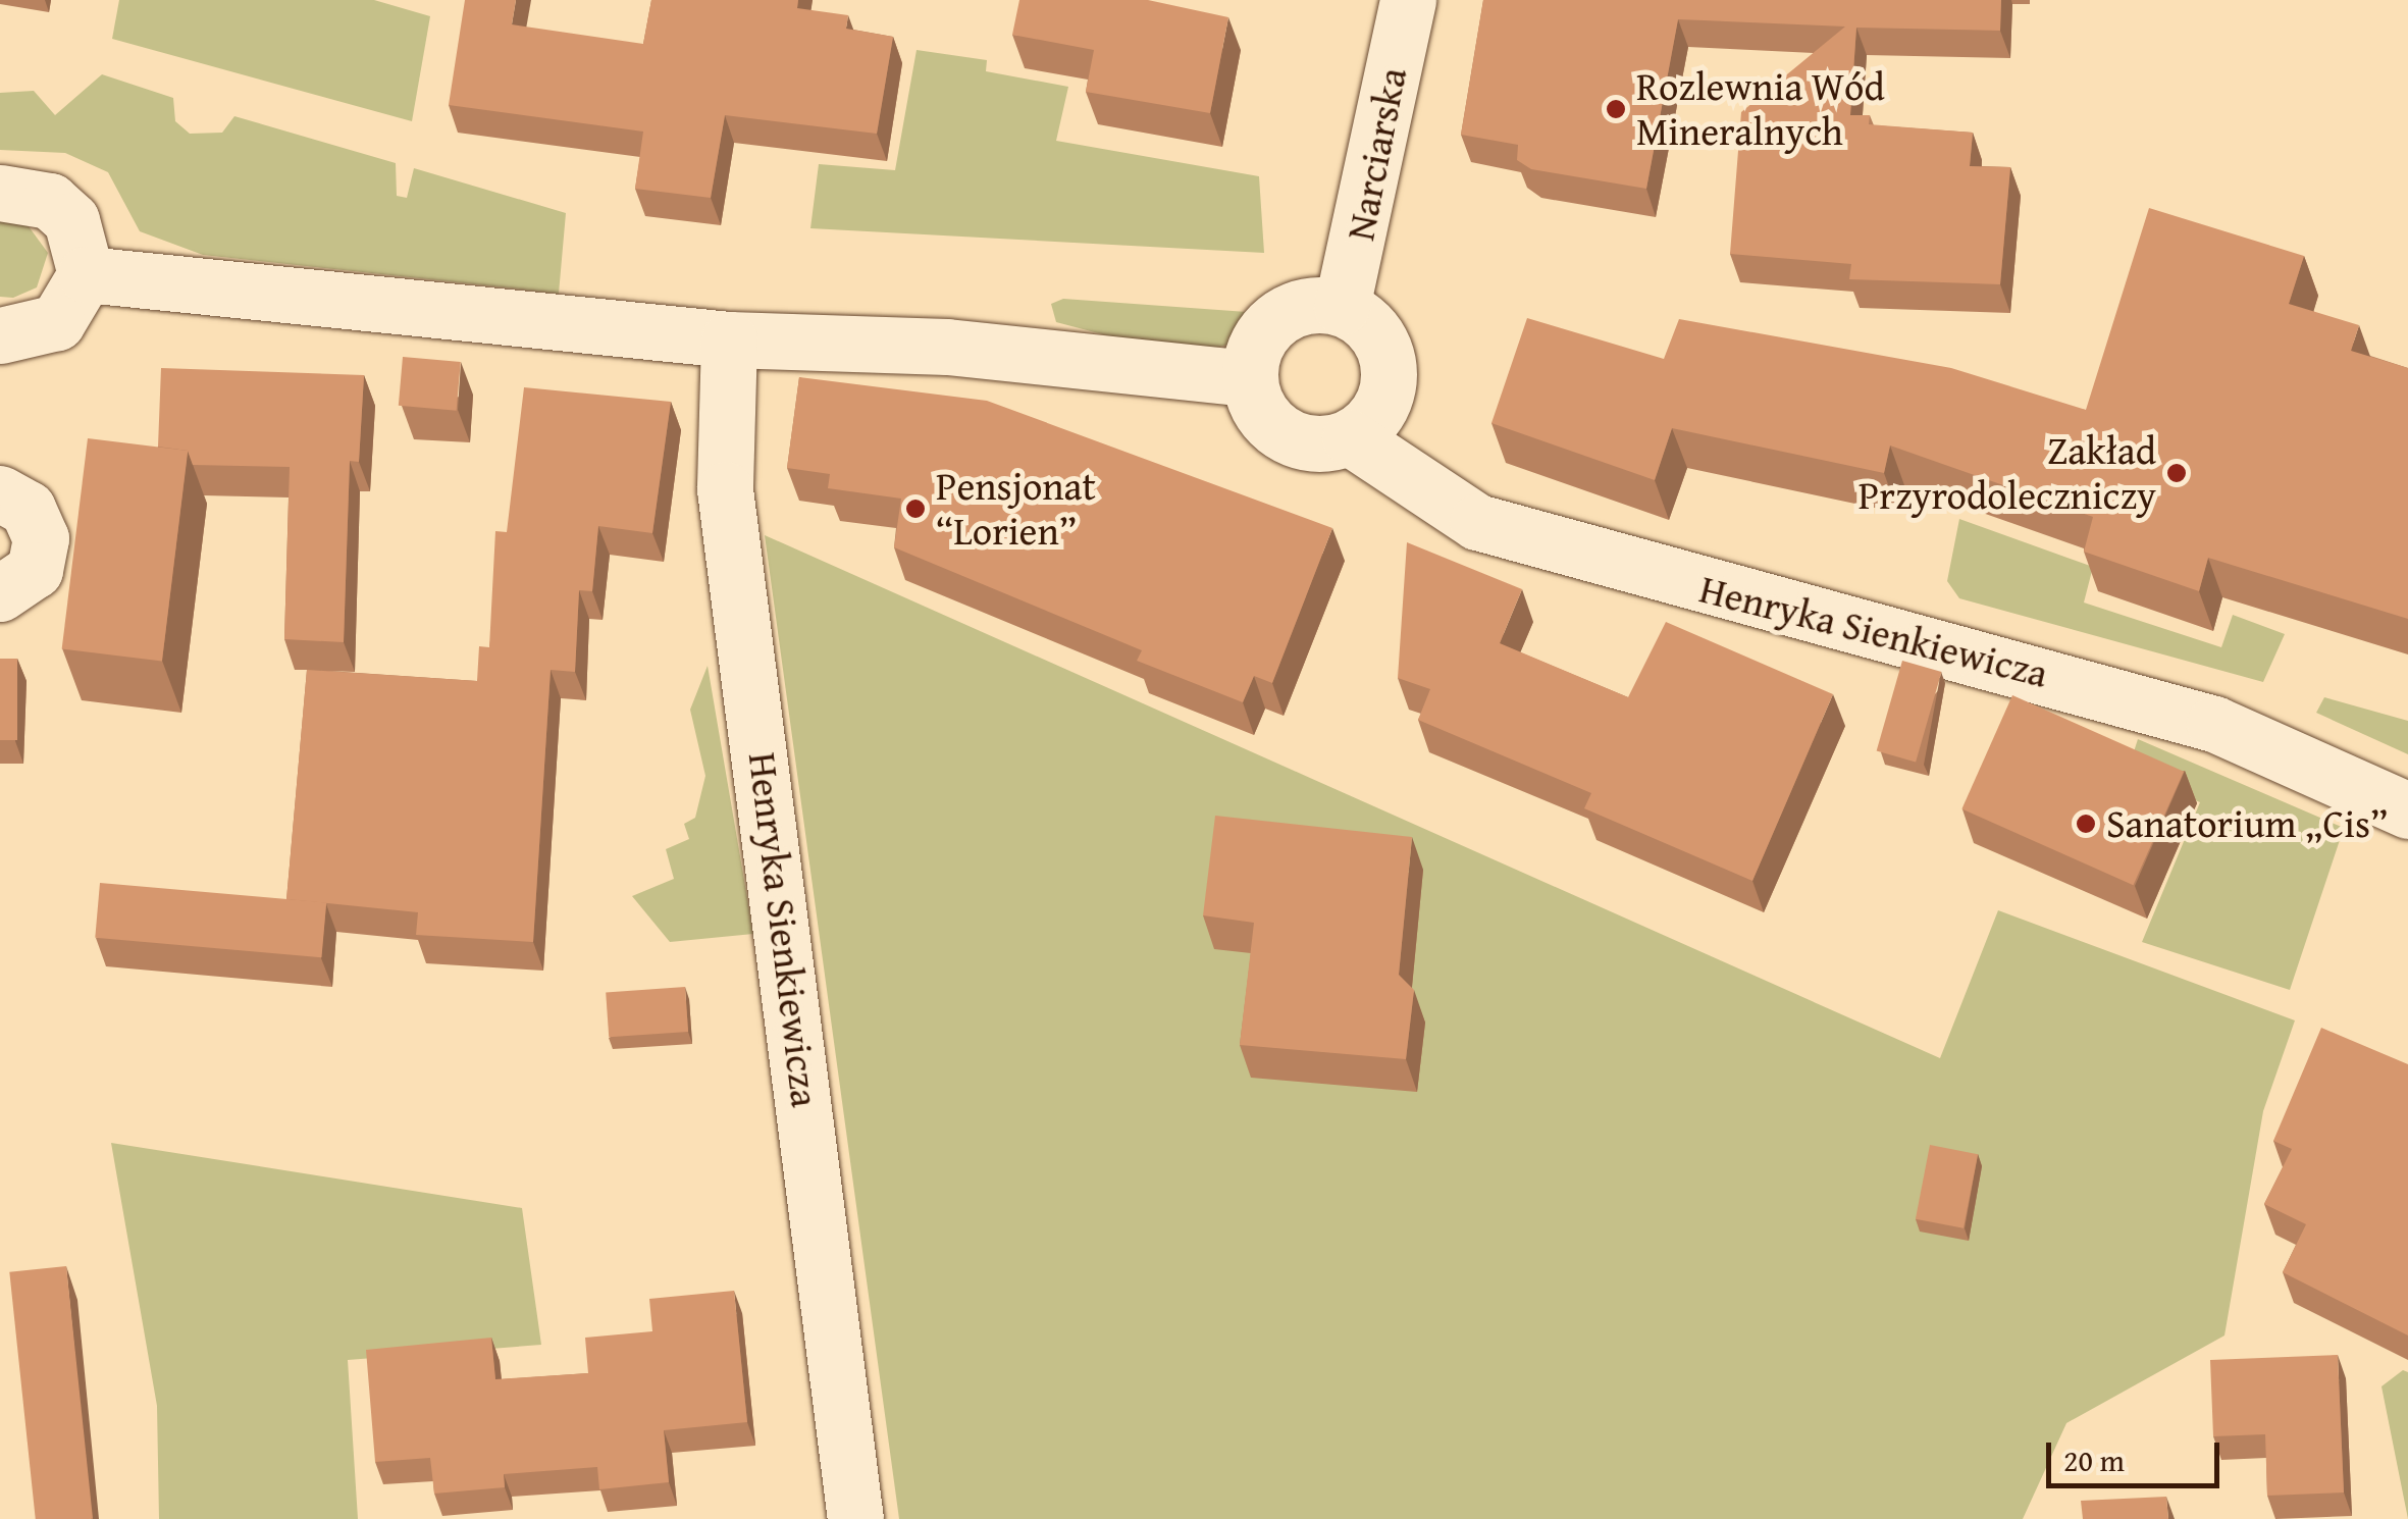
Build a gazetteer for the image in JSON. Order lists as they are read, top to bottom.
{
  "streets": {
    "street": ["Narciarska", "Henryka Sienkiewicza"]
  },
  "crossings": [
    ["Narciarska", "Henryka Sienkiewicza"]
  ],
  "places": [
    "Rozlewnia Wód Mineralnych",
    "Zakład Przyrodoleczniczy",
    "Pensjonat “Lorien”",
    "Sanatorium „Cis”"
  ],
  "scale_bar": "20 m"
}
